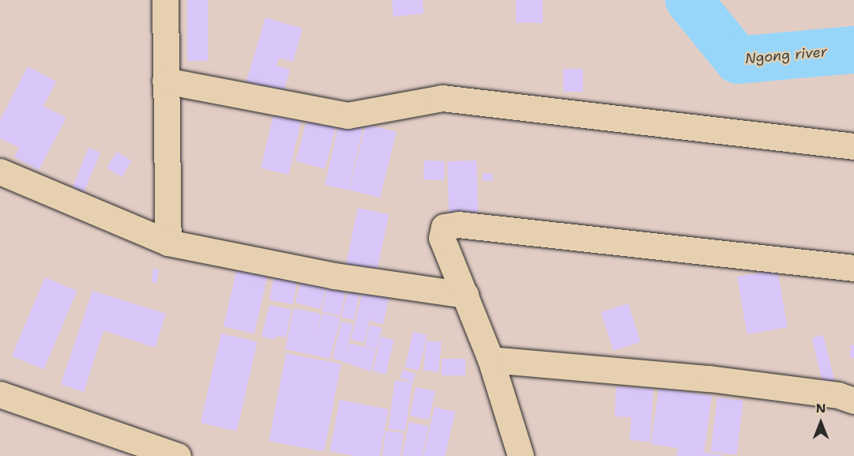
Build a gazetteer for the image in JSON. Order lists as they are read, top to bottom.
{
  "water": ["Ngong river"],
  "north": "top"
}
